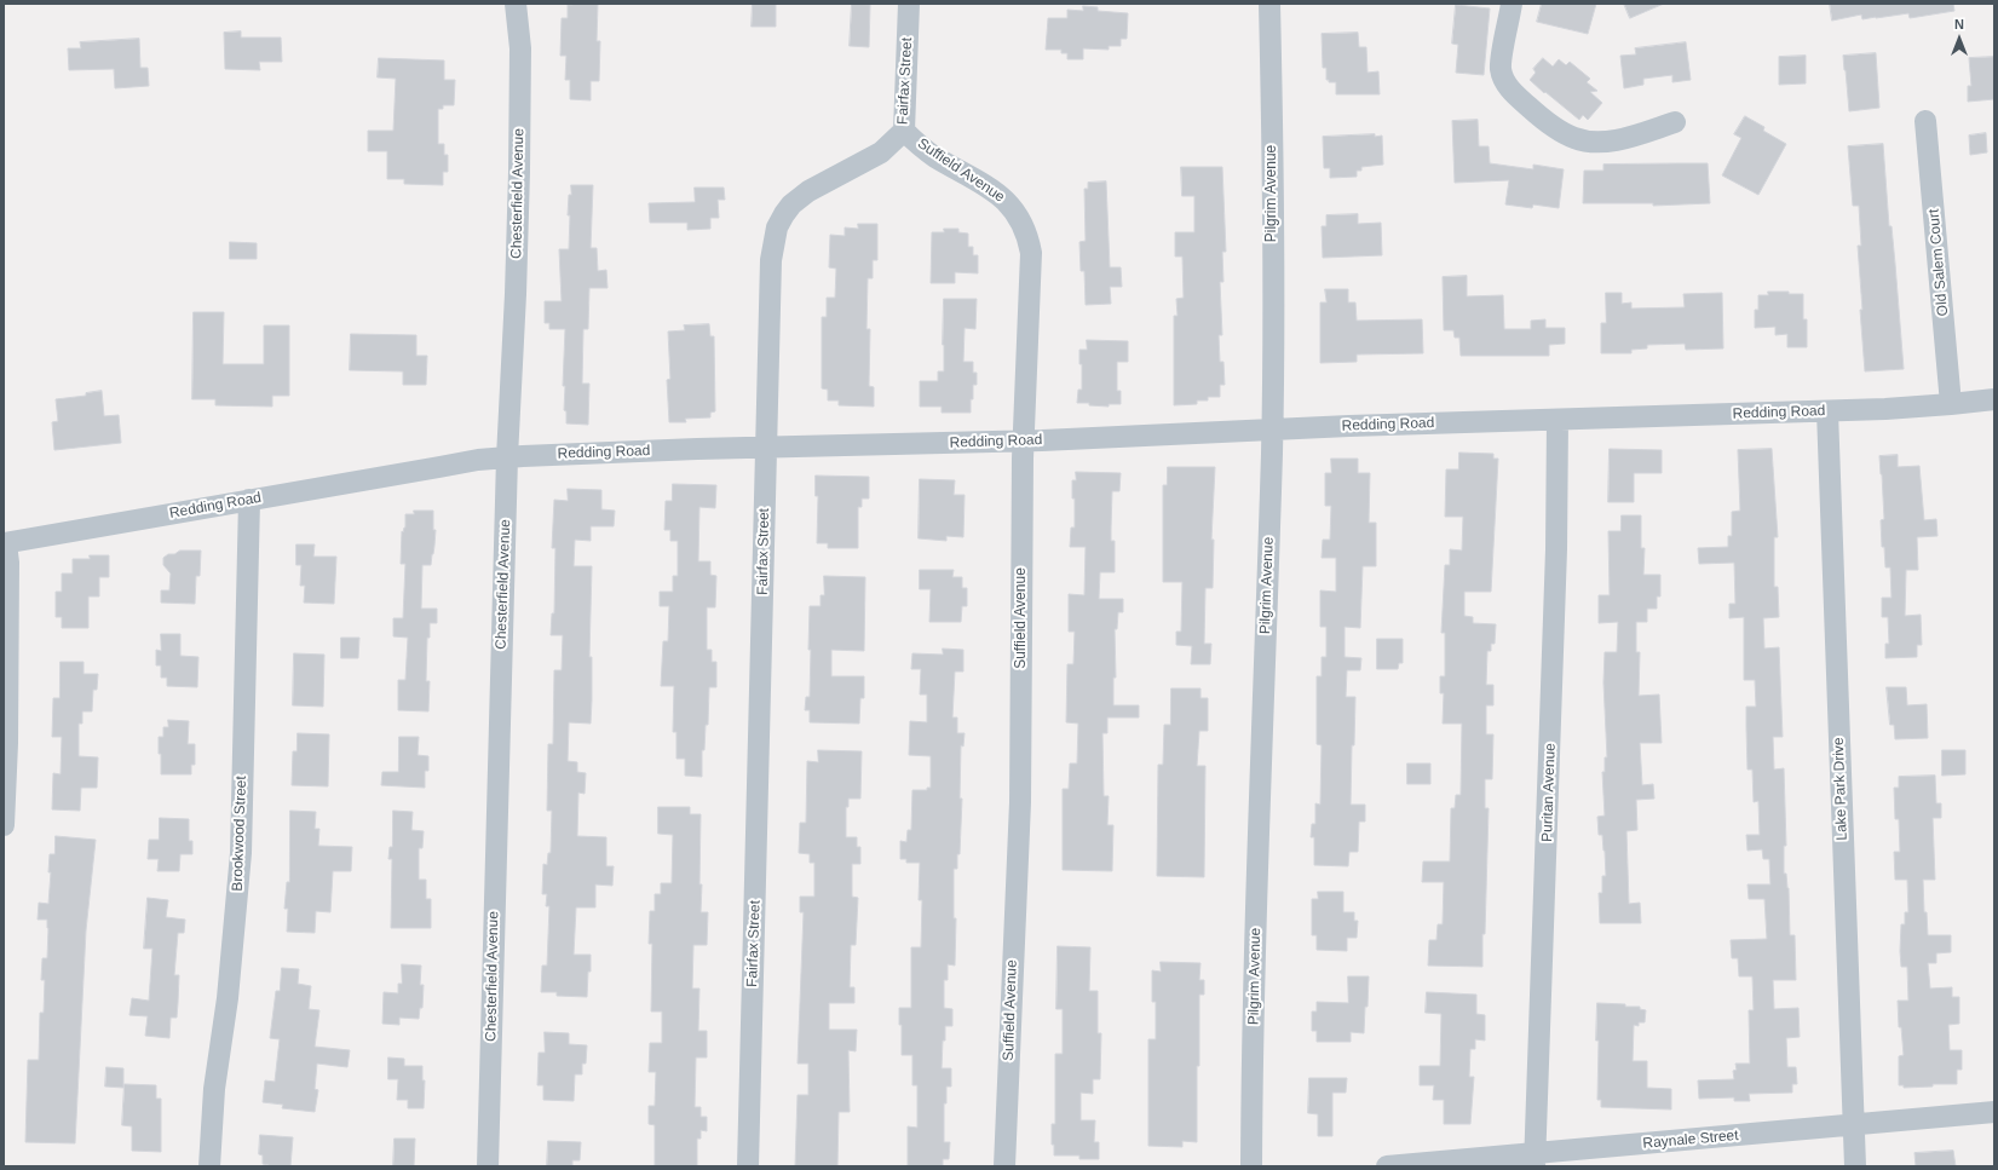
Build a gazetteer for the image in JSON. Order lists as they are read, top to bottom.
{
  "streets": {
    "street": [
      "Fairfax Street",
      "Suffield Avenue",
      "Chesterfield Avenue",
      "Pilgrim Avenue",
      "Old Salem Court",
      "Redding Road",
      "Lake Park Drive",
      "Puritan Avenue",
      "Brookwood Street",
      "Raynale Street"
    ]
  },
  "crossings": [
    ["Fairfax Street", "Suffield Avenue"],
    ["Fairfax Street", "Redding Road"],
    ["Suffield Avenue", "Redding Road"],
    ["Chesterfield Avenue", "Redding Road"],
    ["Pilgrim Avenue", "Redding Road"],
    ["Old Salem Court", "Redding Road"],
    ["Redding Road", "Lake Park Drive"],
    ["Redding Road", "Puritan Avenue"],
    ["Redding Road", "Brookwood Street"],
    ["Lake Park Drive", "Raynale Street"],
    ["Puritan Avenue", "Raynale Street"]
  ],
  "north": "top"
}
